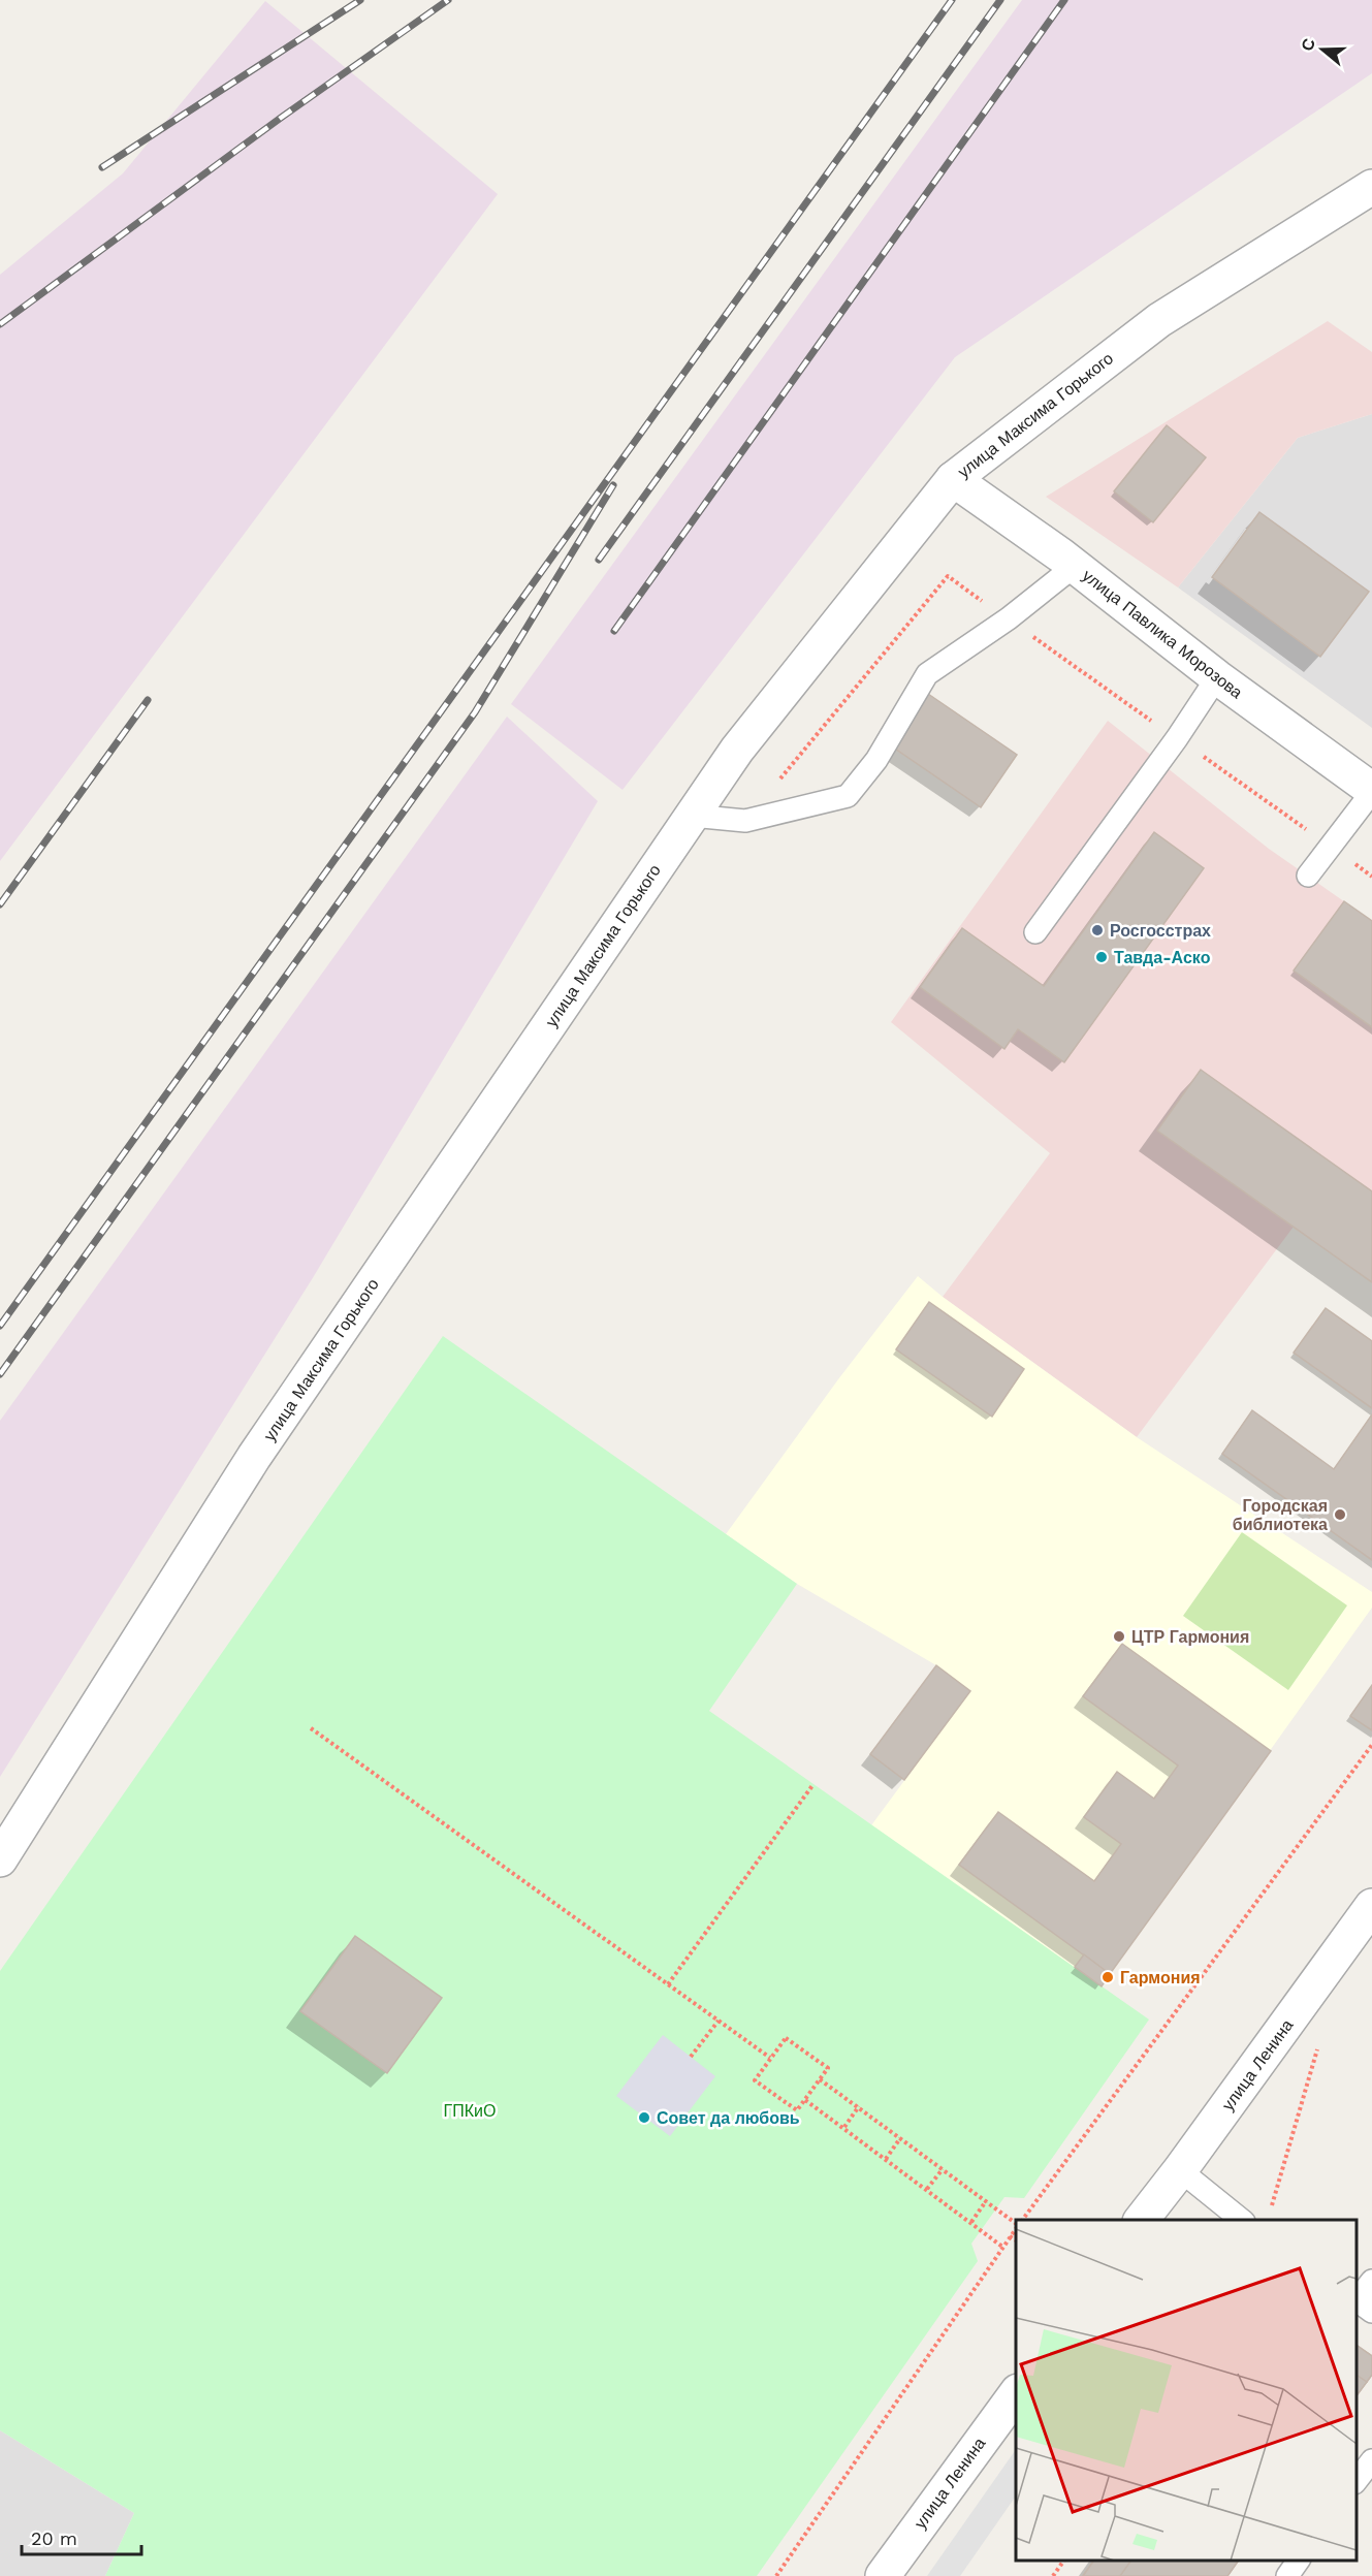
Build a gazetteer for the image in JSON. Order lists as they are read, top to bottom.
{
  "streets": {
    "street": ["улица Максима Горького", "улица Павлика Морозова", "улица Ленина"]
  },
  "crossings": [
    ["улица Максима Горького", "улица Павлика Морозова"]
  ],
  "parks": ["ГПКиО"],
  "places": [
    "Росгосстрах",
    "Тавда-Аско",
    "Городская библиотека",
    "ЦТР Гармония",
    "Гармония",
    "Совет да любовь"
  ],
  "scale_bar": "20 m",
  "north": "left"
}
